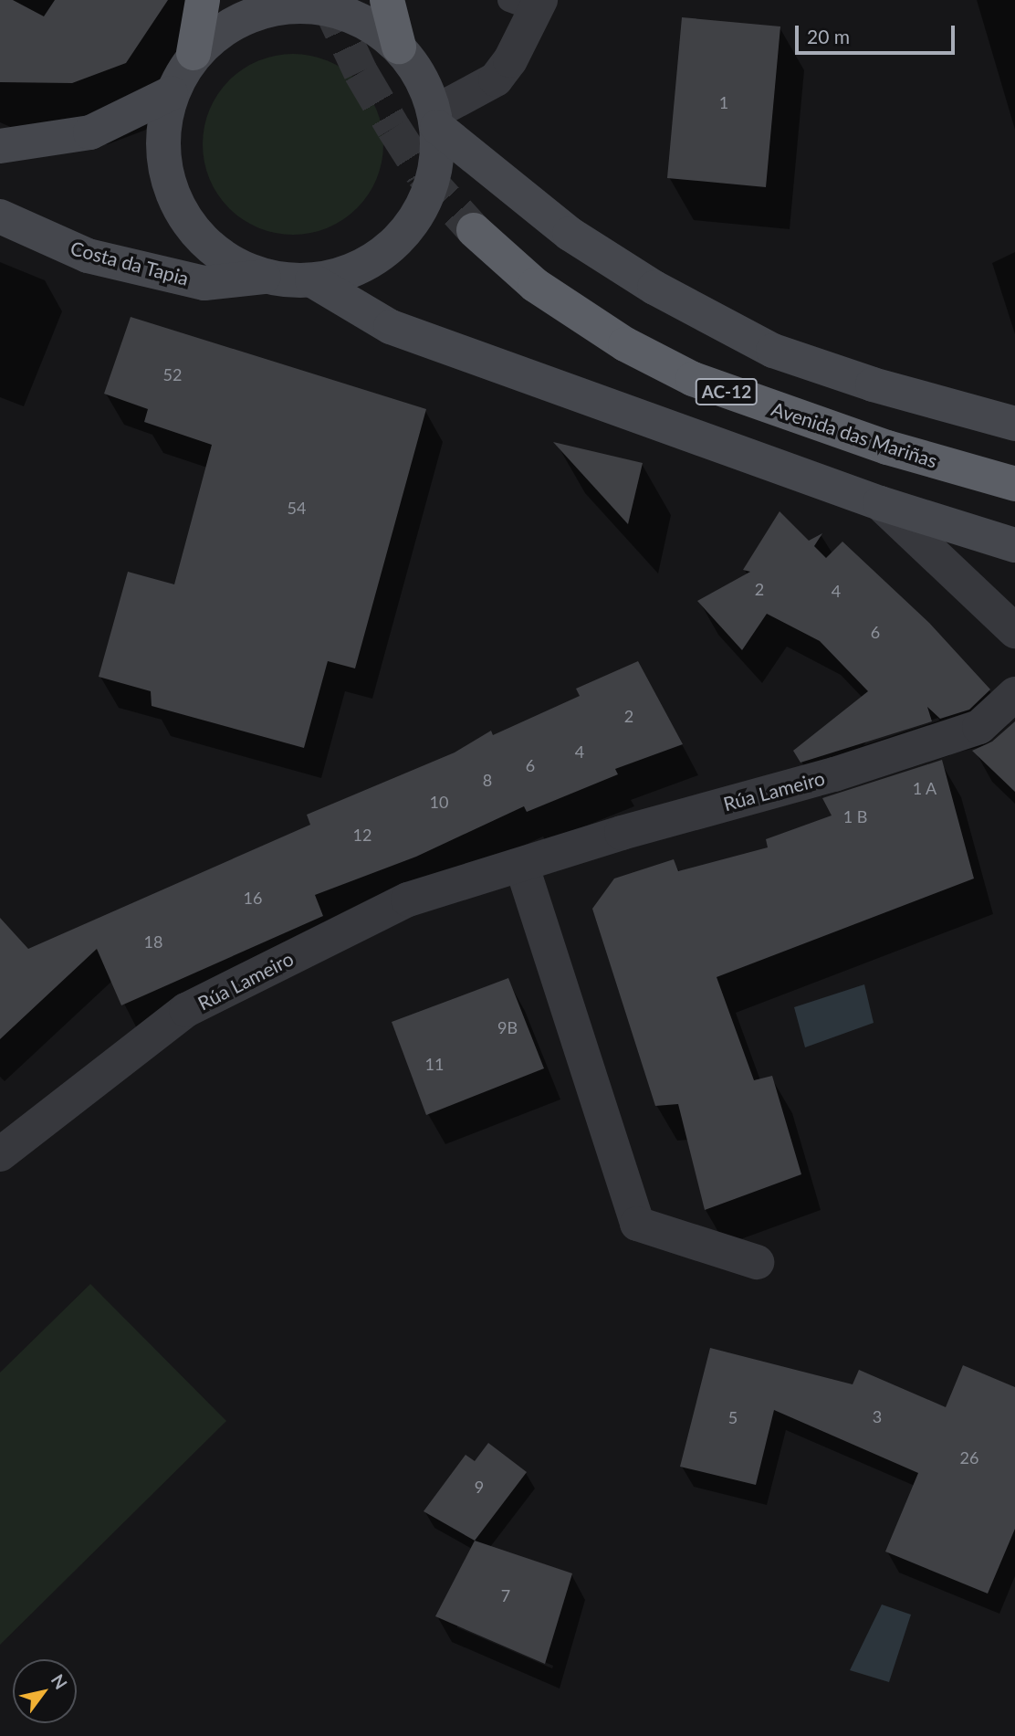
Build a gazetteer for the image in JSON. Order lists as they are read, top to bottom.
{
  "streets": {
    "highway": ["AC-12", "Avenida das Mariñas"],
    "main road": ["Costa da Tapia"],
    "street": ["Rúa Lameiro"]
  },
  "house_numbers": [
    "1",
    "52",
    "54",
    "2",
    "4",
    "6",
    "2",
    "4",
    "6",
    "8",
    "1 A",
    "10",
    "1 B",
    "12",
    "16",
    "18",
    "9B",
    "11",
    "3",
    "5",
    "26",
    "9",
    "7"
  ],
  "scale_bar": "20 m",
  "north": "top right"
}
